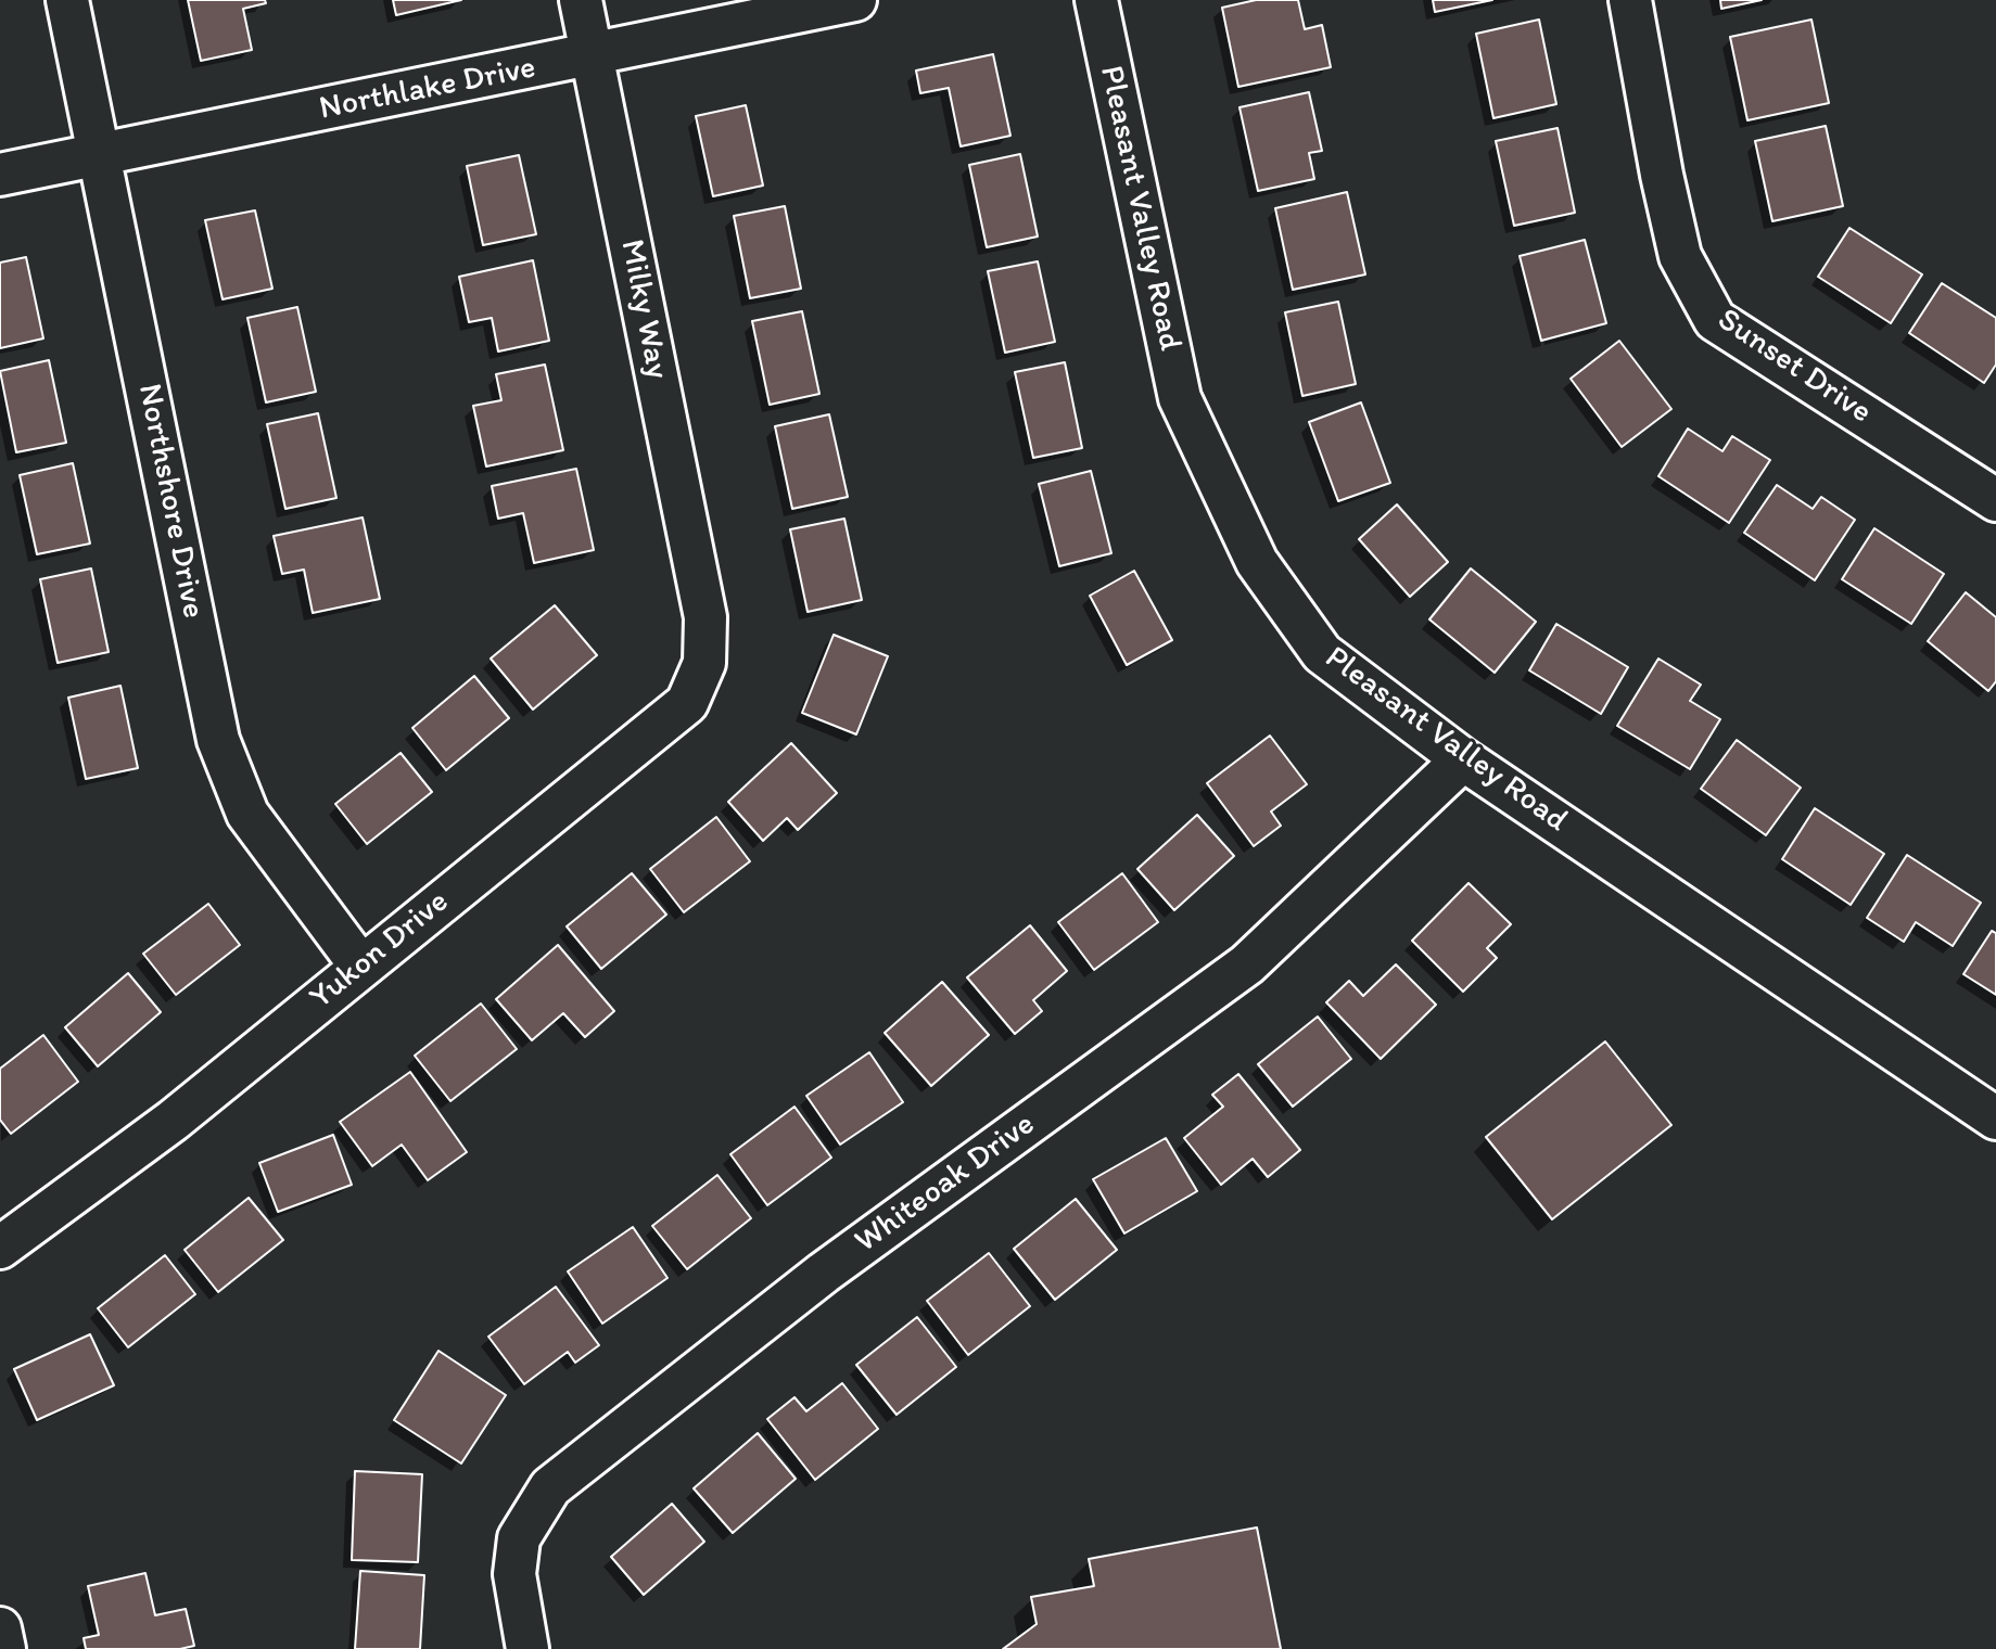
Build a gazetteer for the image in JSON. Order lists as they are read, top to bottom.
{
  "streets": {
    "street": [
      "Northlake Drive",
      "Pleasant Valley Road",
      "Milky Way",
      "Sunset Drive",
      "Northshore Drive",
      "Yukon Drive",
      "Whiteoak Drive"
    ]
  },
  "crossings": [
    ["Northlake Drive", "Milky Way"],
    ["Northlake Drive", "Northshore Drive"],
    ["Pleasant Valley Road", "Whiteoak Drive"],
    ["Milky Way", "Yukon Drive"],
    ["Northshore Drive", "Yukon Drive"]
  ]
}
